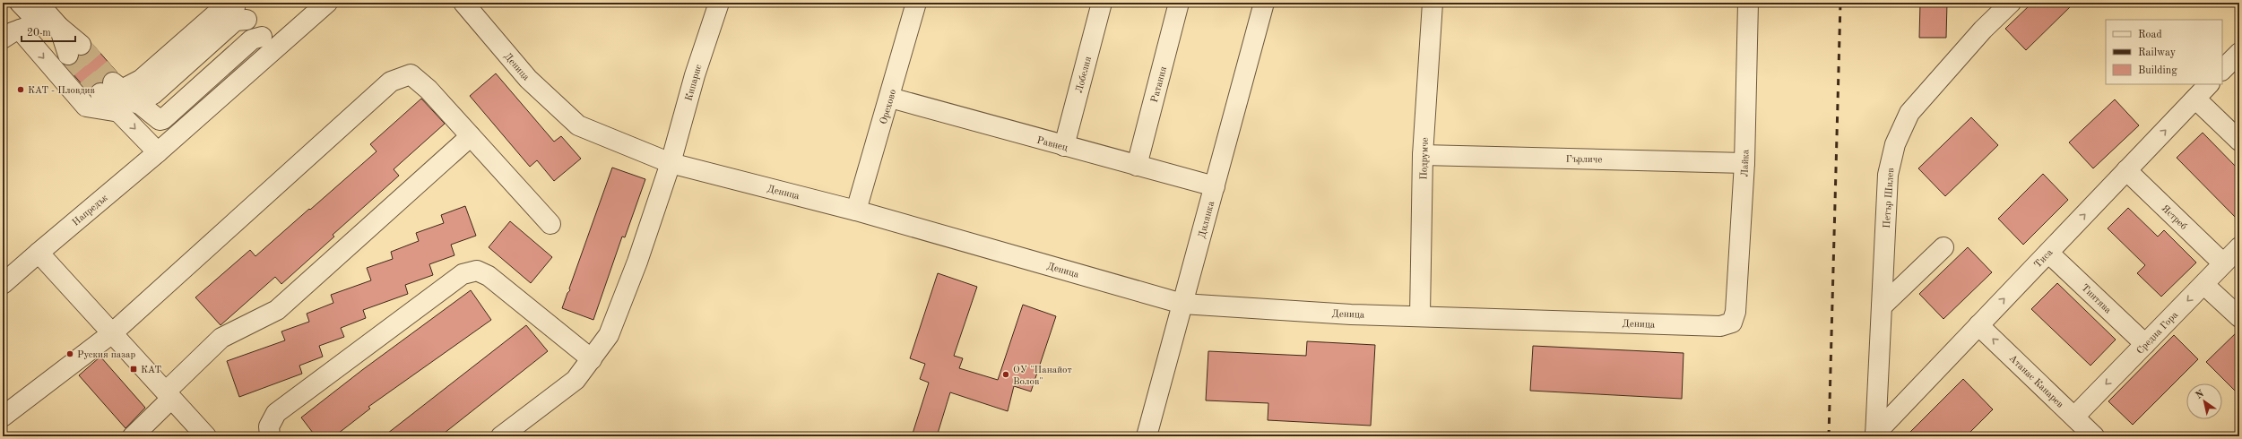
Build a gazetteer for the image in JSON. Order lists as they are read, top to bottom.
{
  "streets": {
    "street": [
      "Деница",
      "Лобелия",
      "Кипарис",
      "Ратания",
      "Орехово",
      "Равнец",
      "Подрумче",
      "Гърличе",
      "Лайка",
      "Петър Шилев",
      "Напредък",
      "Ястреб",
      "Дилянка",
      "Тиса",
      "Тинтява",
      "Средна Гора",
      "Атанас Канарев"
    ]
  },
  "crossings": [
    ["Деница", "Кипарис"],
    ["Деница", "Орехово"],
    ["Деница", "Подрумче"],
    ["Деница", "Лайка"],
    ["Деница", "Дилянка"],
    ["Лобелия", "Равнец"],
    ["Ратания", "Равнец"],
    ["Орехово", "Равнец"],
    ["Равнец", "Дилянка"],
    ["Подрумче", "Гърличе"],
    ["Гърличе", "Лайка"],
    ["Петър Шилев", "Тиса"],
    ["Ястреб", "Тиса"],
    ["Ястреб", "Средна Гора"],
    ["Тиса", "Тинтява"],
    ["Тиса", "Атанас Канарев"],
    ["Тинтява", "Средна Гора"],
    ["Средна Гора", "Атанас Канарев"]
  ],
  "one_way": ["Тиса", "Средна Гора", "Атанас Канарев"],
  "places": {
    "other": ["КАТ - Пловдив", "Руския пазар", "ОУ \"Панайот Волов\""],
    "transit": ["КАТ"]
  },
  "legend": ["Road", "Railway", "Building"],
  "scale_bar": "20 m",
  "north": "top left"
}
